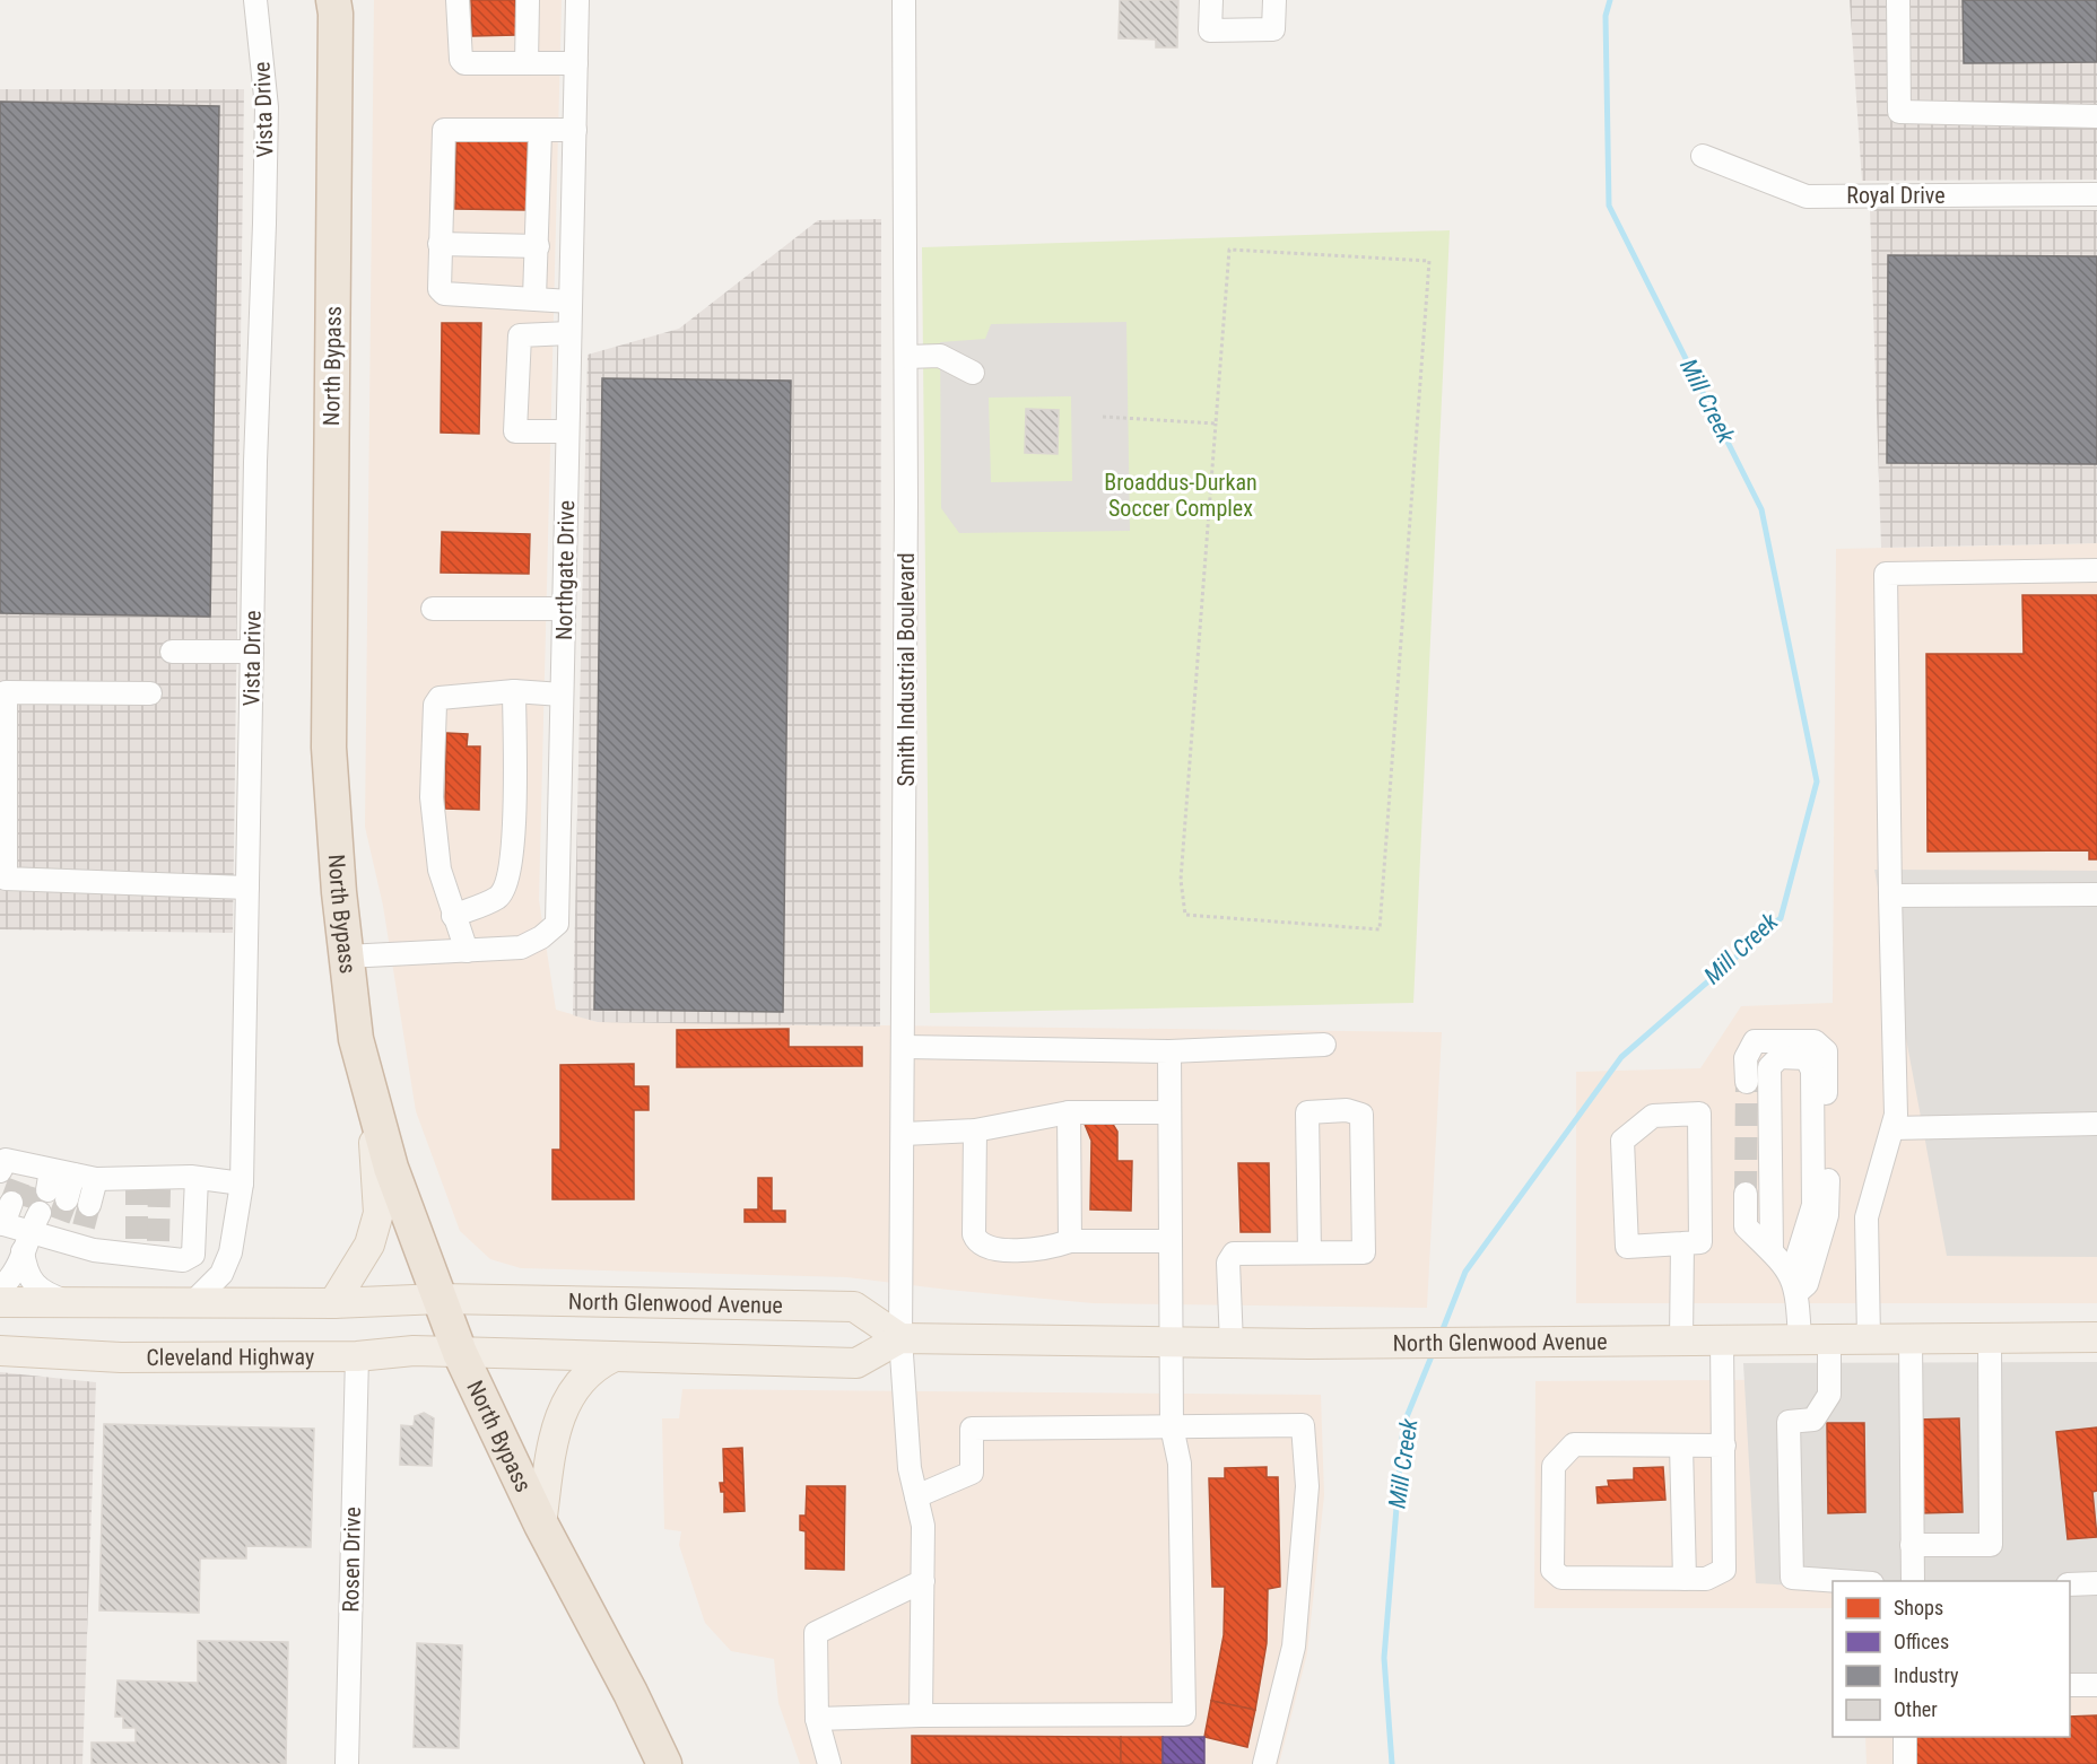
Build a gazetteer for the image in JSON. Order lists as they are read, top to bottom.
{
  "streets": {
    "highway": ["North Bypass"],
    "main road": ["North Glenwood Avenue", "Cleveland Highway"],
    "street": [
      "Vista Drive",
      "Royal Drive",
      "Northgate Drive",
      "Smith Industrial Boulevard",
      "Rosen Drive"
    ]
  },
  "crossings": [
    ["North Bypass", "Northgate Drive"],
    ["North Bypass", "North Glenwood Avenue"],
    ["North Bypass", "Cleveland Highway"],
    ["Smith Industrial Boulevard", "North Glenwood Avenue"],
    ["Cleveland Highway", "Rosen Drive"]
  ],
  "water": ["Mill Creek"],
  "parks": ["Broaddus-Durkan Soccer Complex"],
  "legend": [
    "Shops",
    "Offices",
    "Industry",
    "Other"
  ]
}
